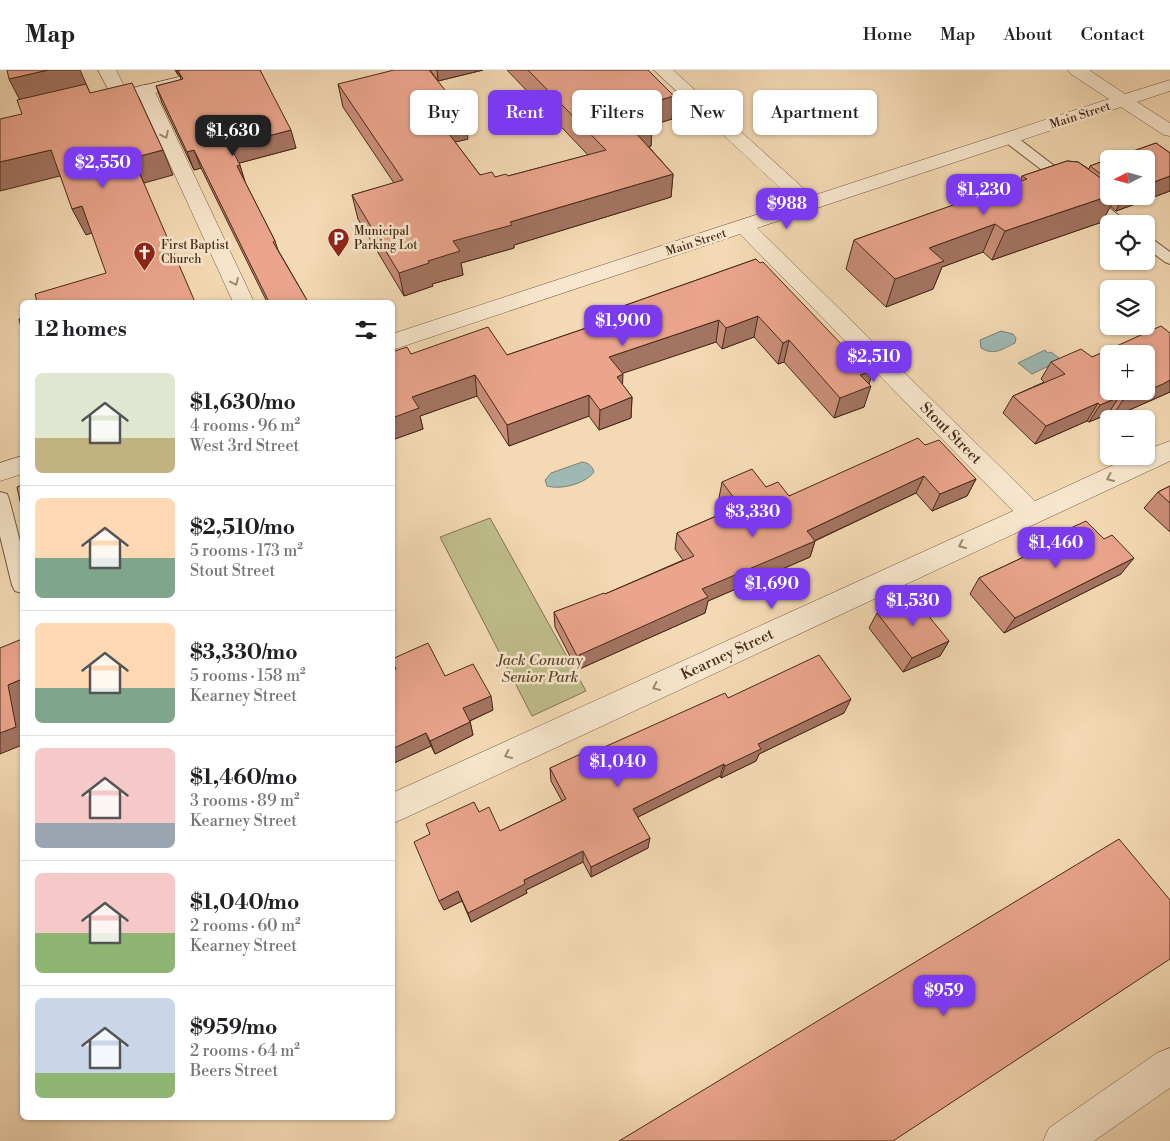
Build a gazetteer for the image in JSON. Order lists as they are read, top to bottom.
{
  "streets": {
    "street": ["Main Street", "Stout Street", "Kearney Street"]
  },
  "crossings": [
    ["Main Street", "Stout Street"],
    ["Stout Street", "Kearney Street"]
  ],
  "one_way": ["Kearney Street"],
  "parks": ["Jack Conway Senior Park"],
  "places": {
    "parking": ["Municipal Parking Lot"],
    "church": ["First Baptist Church"]
  },
  "north": "left",
  "page": {
    "header": "Map",
    "nav": [
      "Home",
      "Map",
      "About",
      "Contact"
    ],
    "chip": [
      "Buy",
      "Rent",
      "Filters",
      "New",
      "Apartment"
    ],
    "price": [
      "$1,630",
      "$2,550",
      "$1,230",
      "$988",
      "$1,900",
      "$2,510",
      "$3,330",
      "$1,460",
      "$1,690",
      "$1,530",
      "$1,040",
      "$959"
    ],
    "map_buttons": ["+", "−"],
    "heading": "12 homes",
    "list": [
      {
        "name": "$1,630/mo",
        "note": "4 rooms · 96 m² · West 3rd Street"
      },
      {
        "name": "$2,510/mo",
        "note": "5 rooms · 173 m² · Stout Street"
      },
      {
        "name": "$3,330/mo",
        "note": "5 rooms · 158 m² · Kearney Street"
      },
      {
        "name": "$1,460/mo",
        "note": "3 rooms · 89 m² · Kearney Street"
      },
      {
        "name": "$1,040/mo",
        "note": "2 rooms · 60 m² · Kearney Street"
      },
      {
        "name": "$959/mo",
        "note": "2 rooms · 64 m² · Beers Street"
      }
    ]
  }
}
